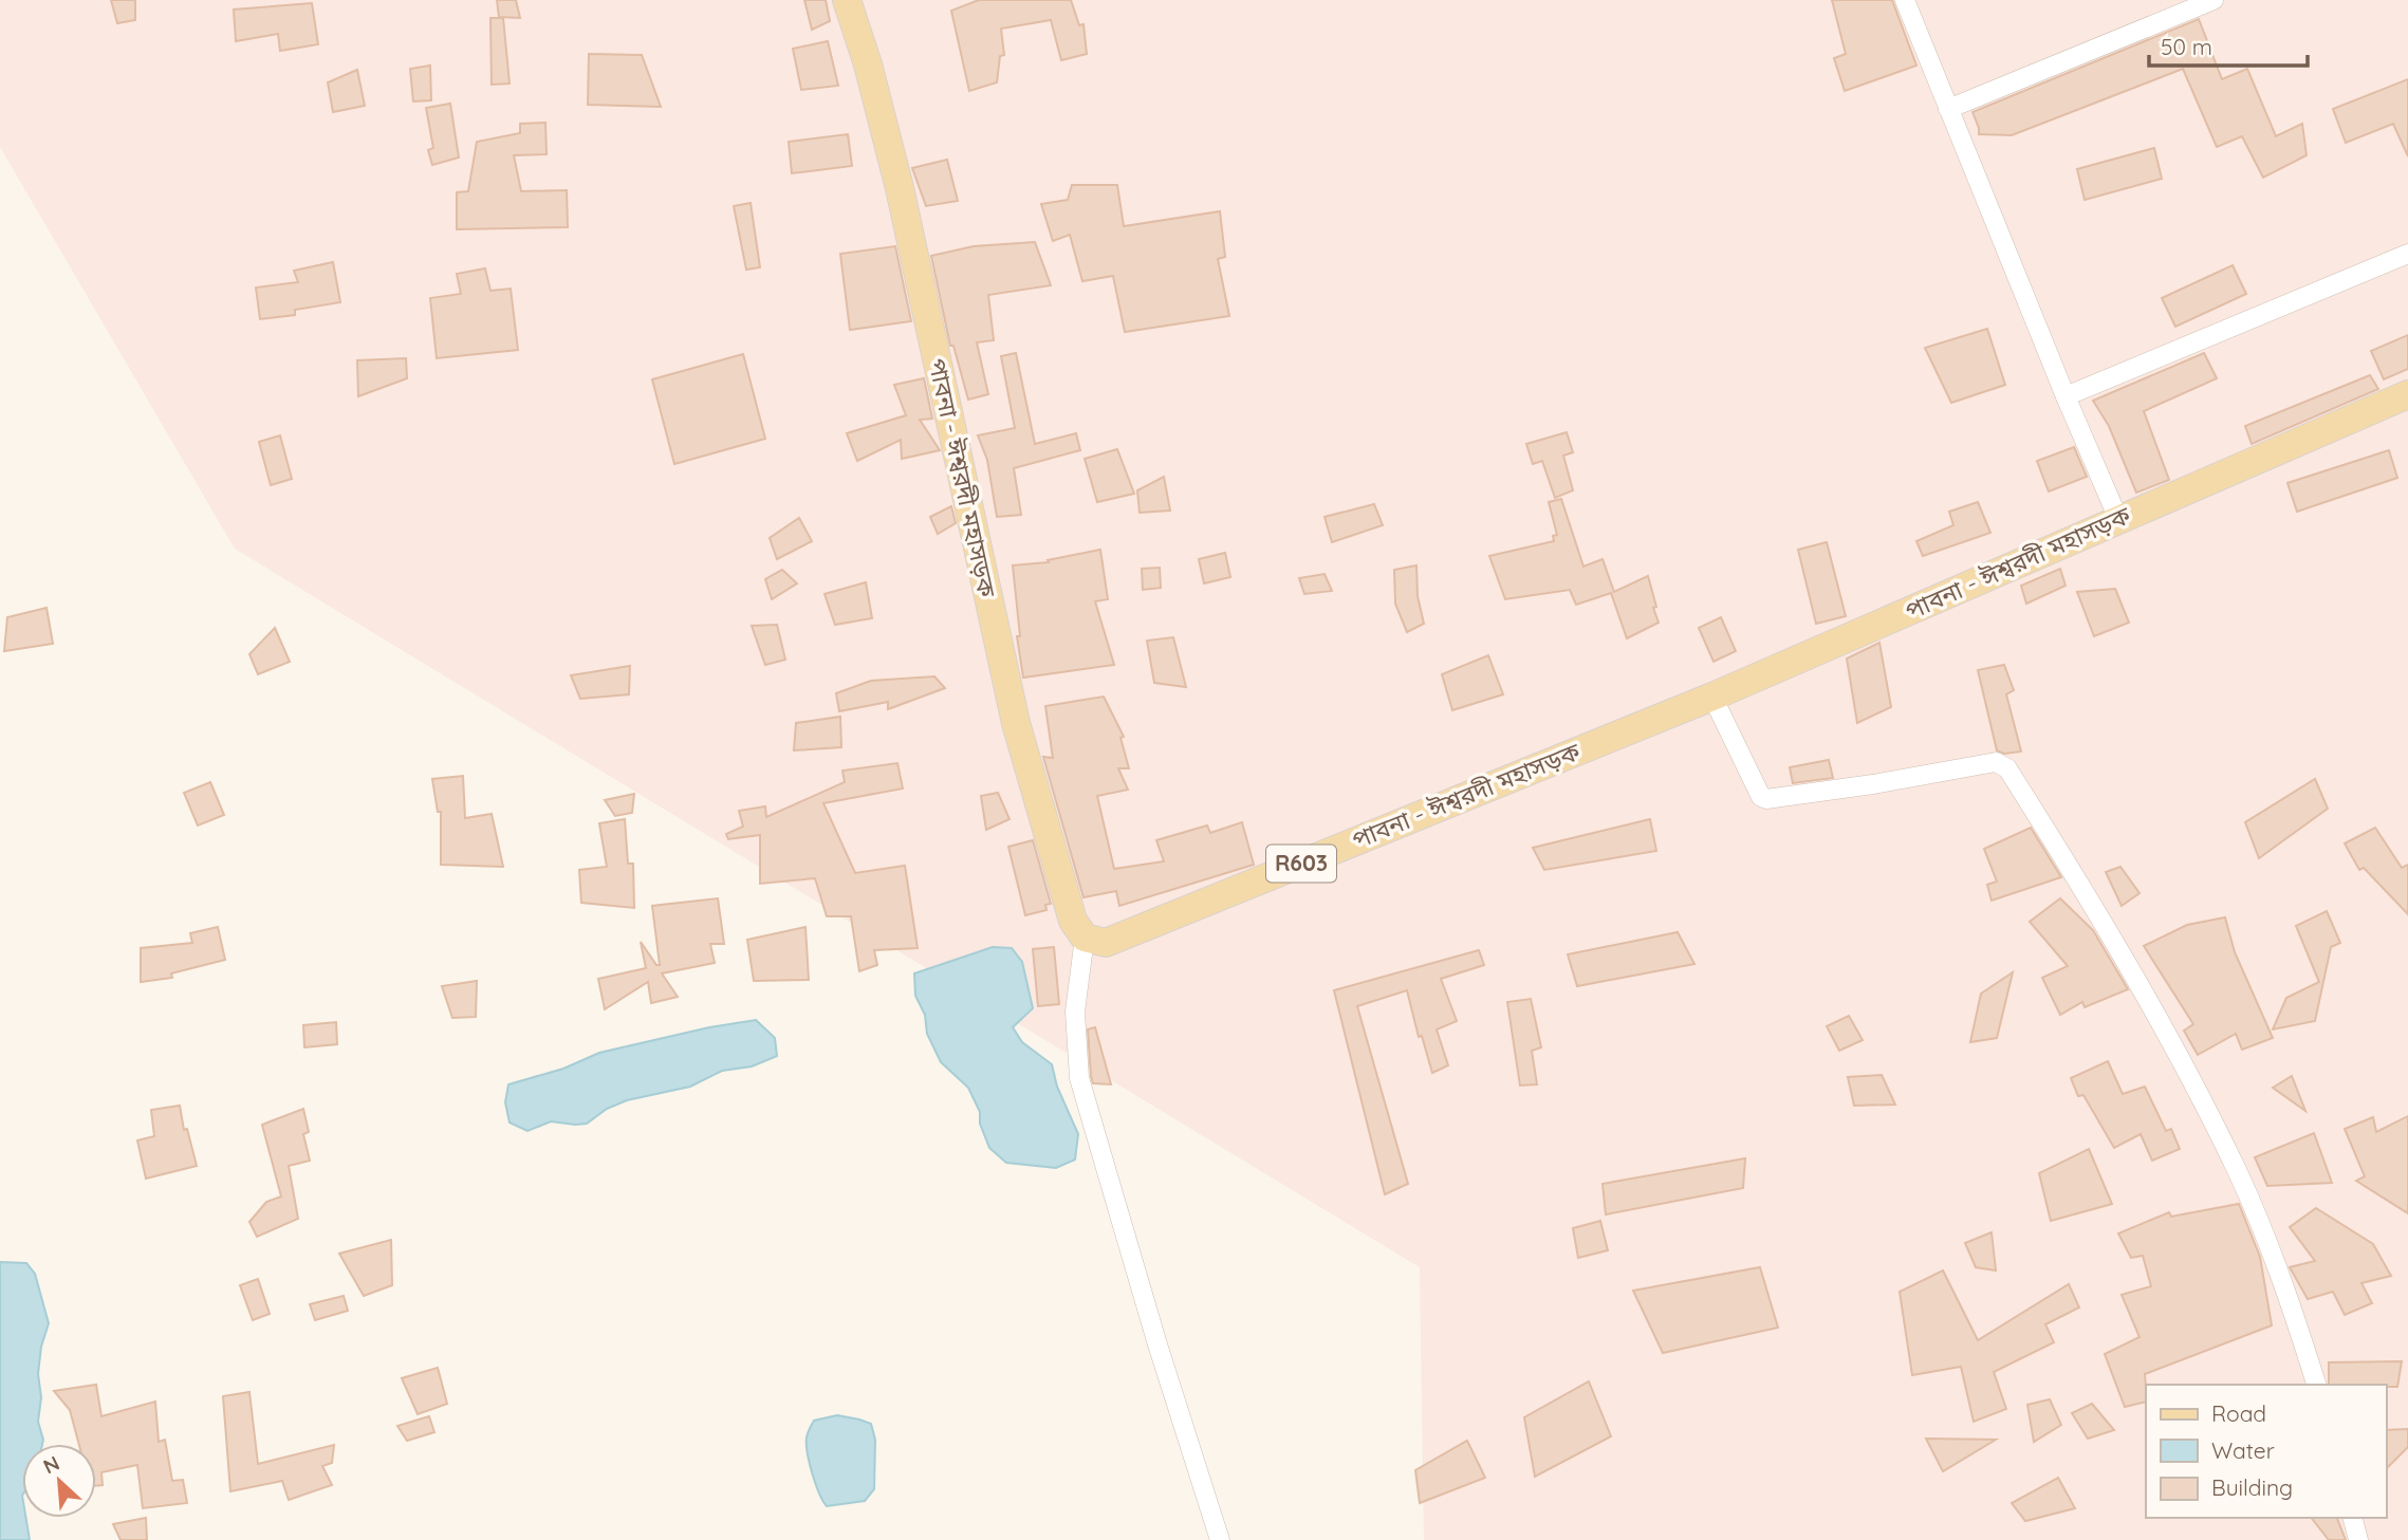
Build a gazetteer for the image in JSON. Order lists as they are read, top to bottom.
{
  "streets": {
    "main road": ["পাবনা - ঈশ্বরদী মহাসড়ক", "R603"]
  },
  "legend": ["Road", "Water", "Building"],
  "scale_bar": "50 m",
  "north": "top left"
}
